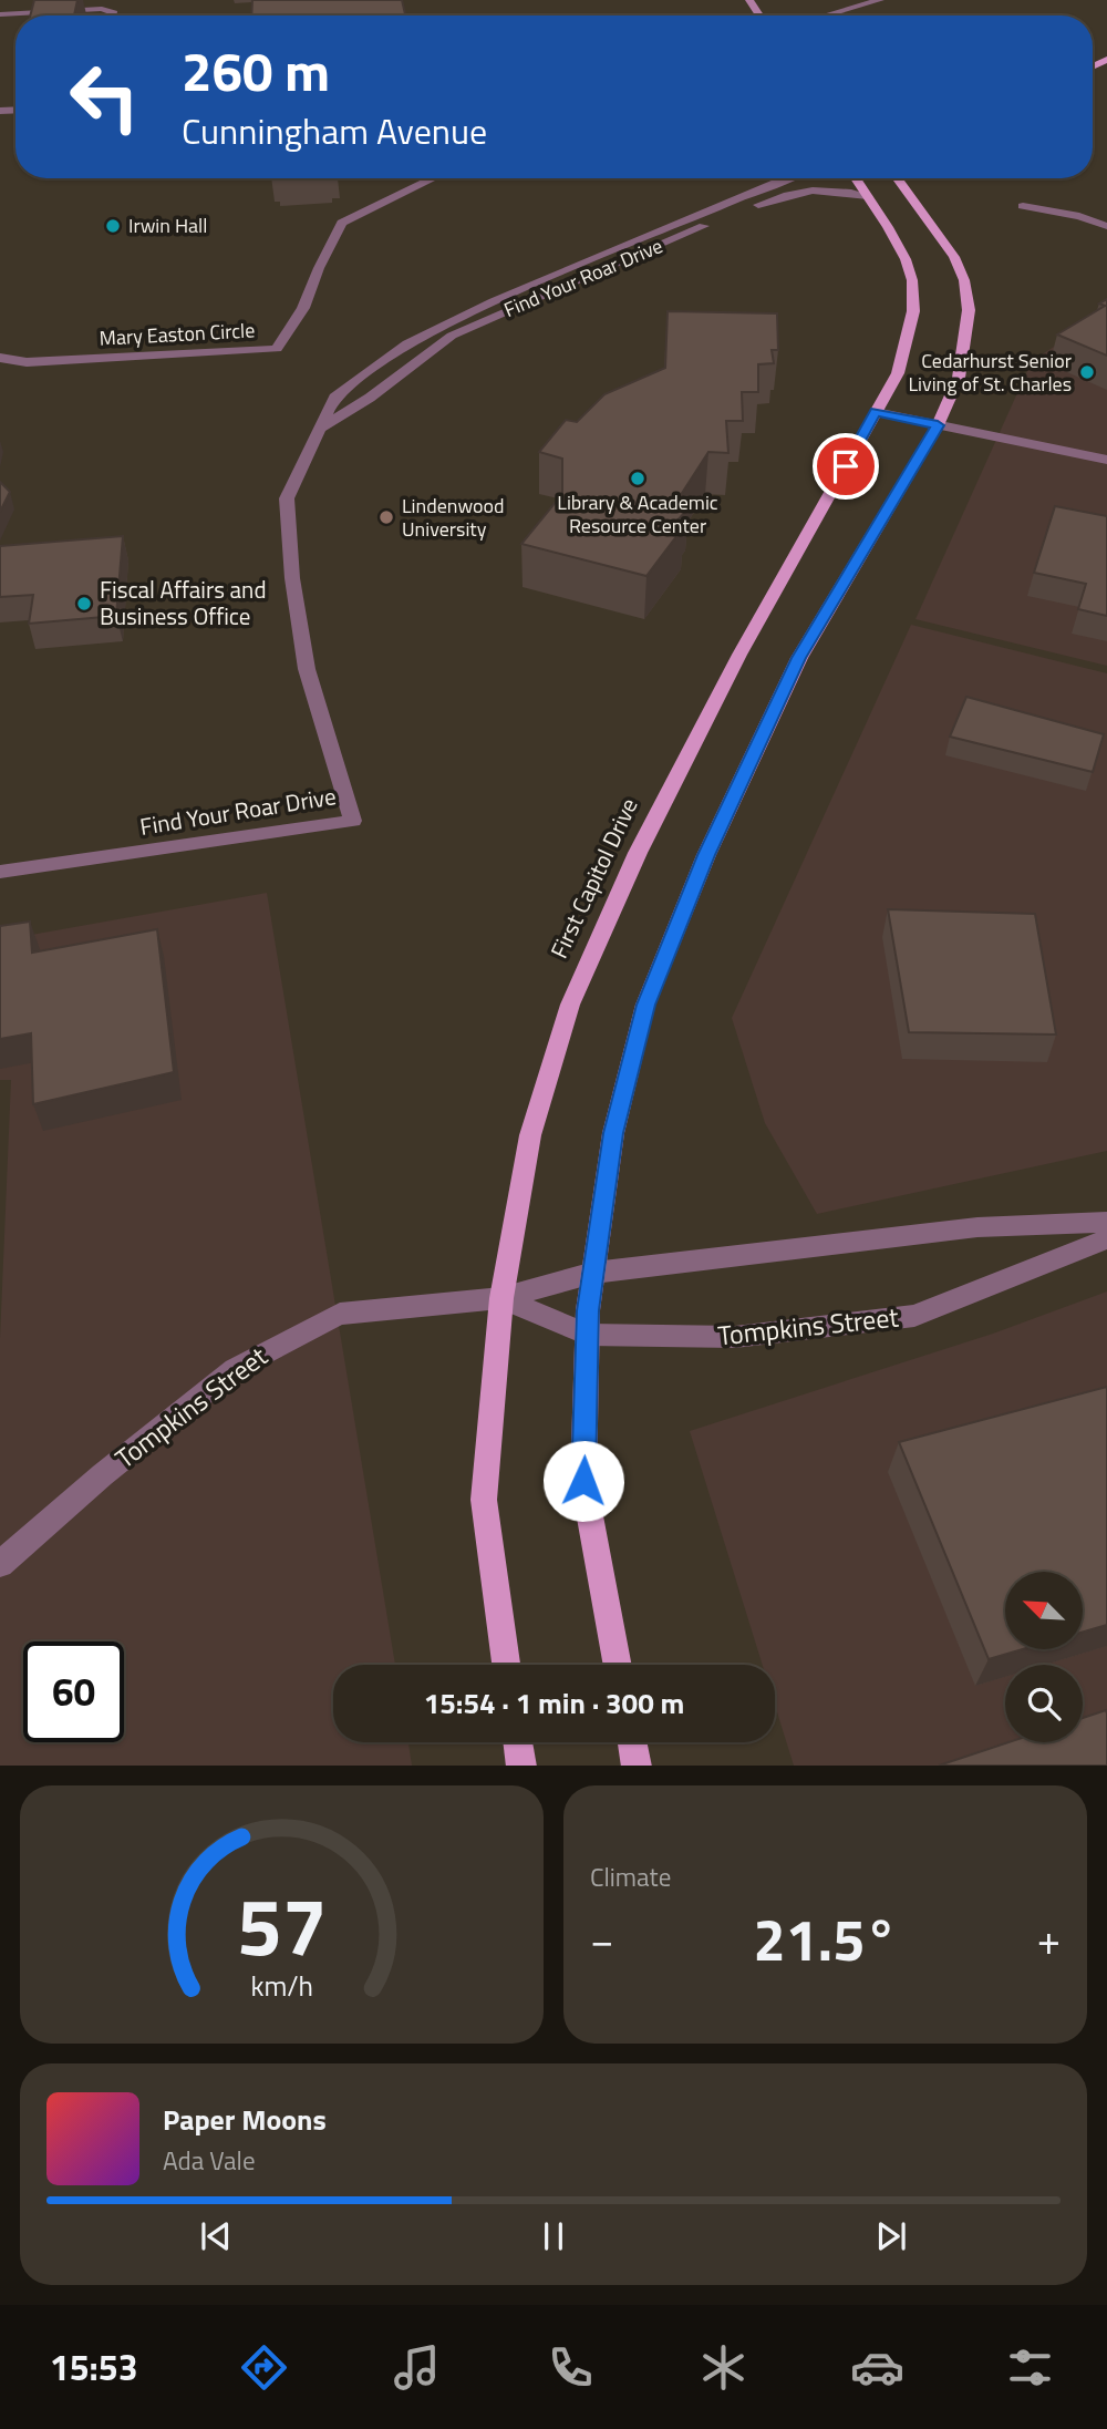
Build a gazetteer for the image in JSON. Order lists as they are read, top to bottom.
{
  "streets": {
    "main road": ["First Capitol Drive"],
    "street": ["Find Your Roar Drive", "Mary Easton Circle", "Tompkins Street"]
  },
  "crossings": [
    ["Find Your Roar Drive", "First Capitol Drive"],
    ["First Capitol Drive", "Tompkins Street"]
  ],
  "places": [
    "Irwin Hall",
    "Cedarhurst Senior Living of St. Charles",
    "Library & Academic Resource Center",
    "Lindenwood University",
    "Fiscal Affairs and Business Office"
  ],
  "north": "top left",
  "page": {
    "turn": ["260 m", "Cunningham Avenue"],
    "limit": "60",
    "trip": "15:54 · 1 min · 300 m",
    "tile": "Climate",
    "heat": ["−", "21.5°", "+"],
    "song": ["Paper Moons", "Ada Vale"],
    "tabs": "15:53",
    "gauge": ["57", "km/h"]
  }
}
